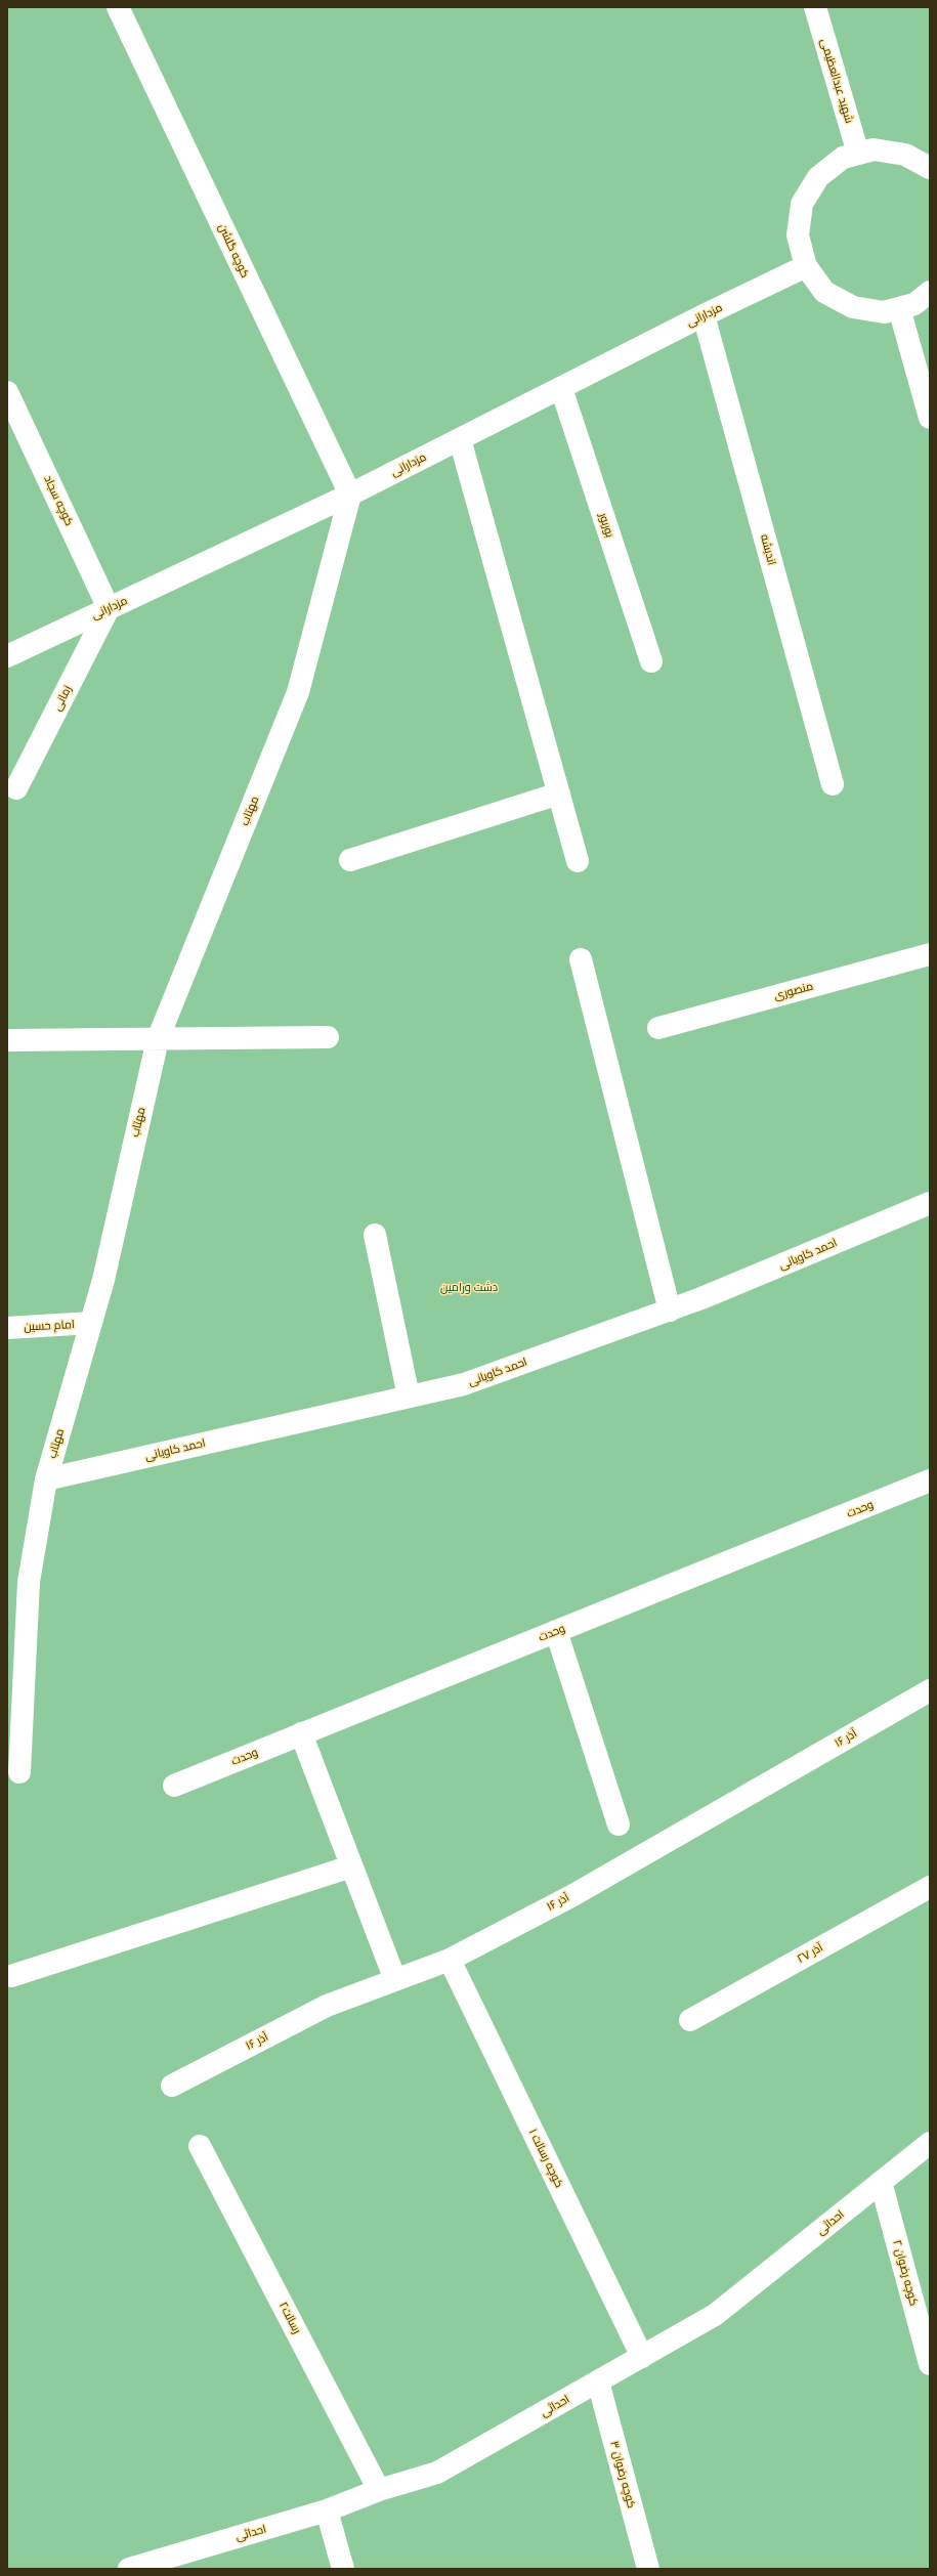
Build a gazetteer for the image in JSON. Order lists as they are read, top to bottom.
{
  "streets": {
    "street": [
      "شهید عبدالعظیمی",
      "کوچه گلشن",
      "مزدارانی",
      "کوچه سجاد",
      "بوربور",
      "اندیشه",
      "زمانی",
      "مهتاب",
      "منصوری",
      "احمد کاویانی",
      "امام حسین",
      "وحدت",
      "۱۶ آذر",
      "۲۷ آذر",
      "۱ کوچه رسالت",
      "احداثی",
      "کوچه رضوان ۲",
      "رسالت۲",
      "کوچه رضوان ۳"
    ]
  },
  "crossings": [
    ["کوچه گلشن", "مزدارانی"],
    ["کوچه گلشن", "مهتاب"],
    ["مزدارانی", "کوچه سجاد"],
    ["مزدارانی", "بوربور"],
    ["مزدارانی", "اندیشه"],
    ["مزدارانی", "زمانی"],
    ["مزدارانی", "مهتاب"],
    ["کوچه سجاد", "زمانی"],
    ["مهتاب", "احمد کاویانی"],
    ["مهتاب", "امام حسین"],
    ["۱۶ آذر", "۱ کوچه رسالت"],
    ["۱ کوچه رسالت", "احداثی"],
    ["احداثی", "کوچه رضوان ۲"],
    ["احداثی", "رسالت۲"],
    ["احداثی", "کوچه رضوان ۳"]
  ],
  "parks": ["دشت ورامین"]
}
